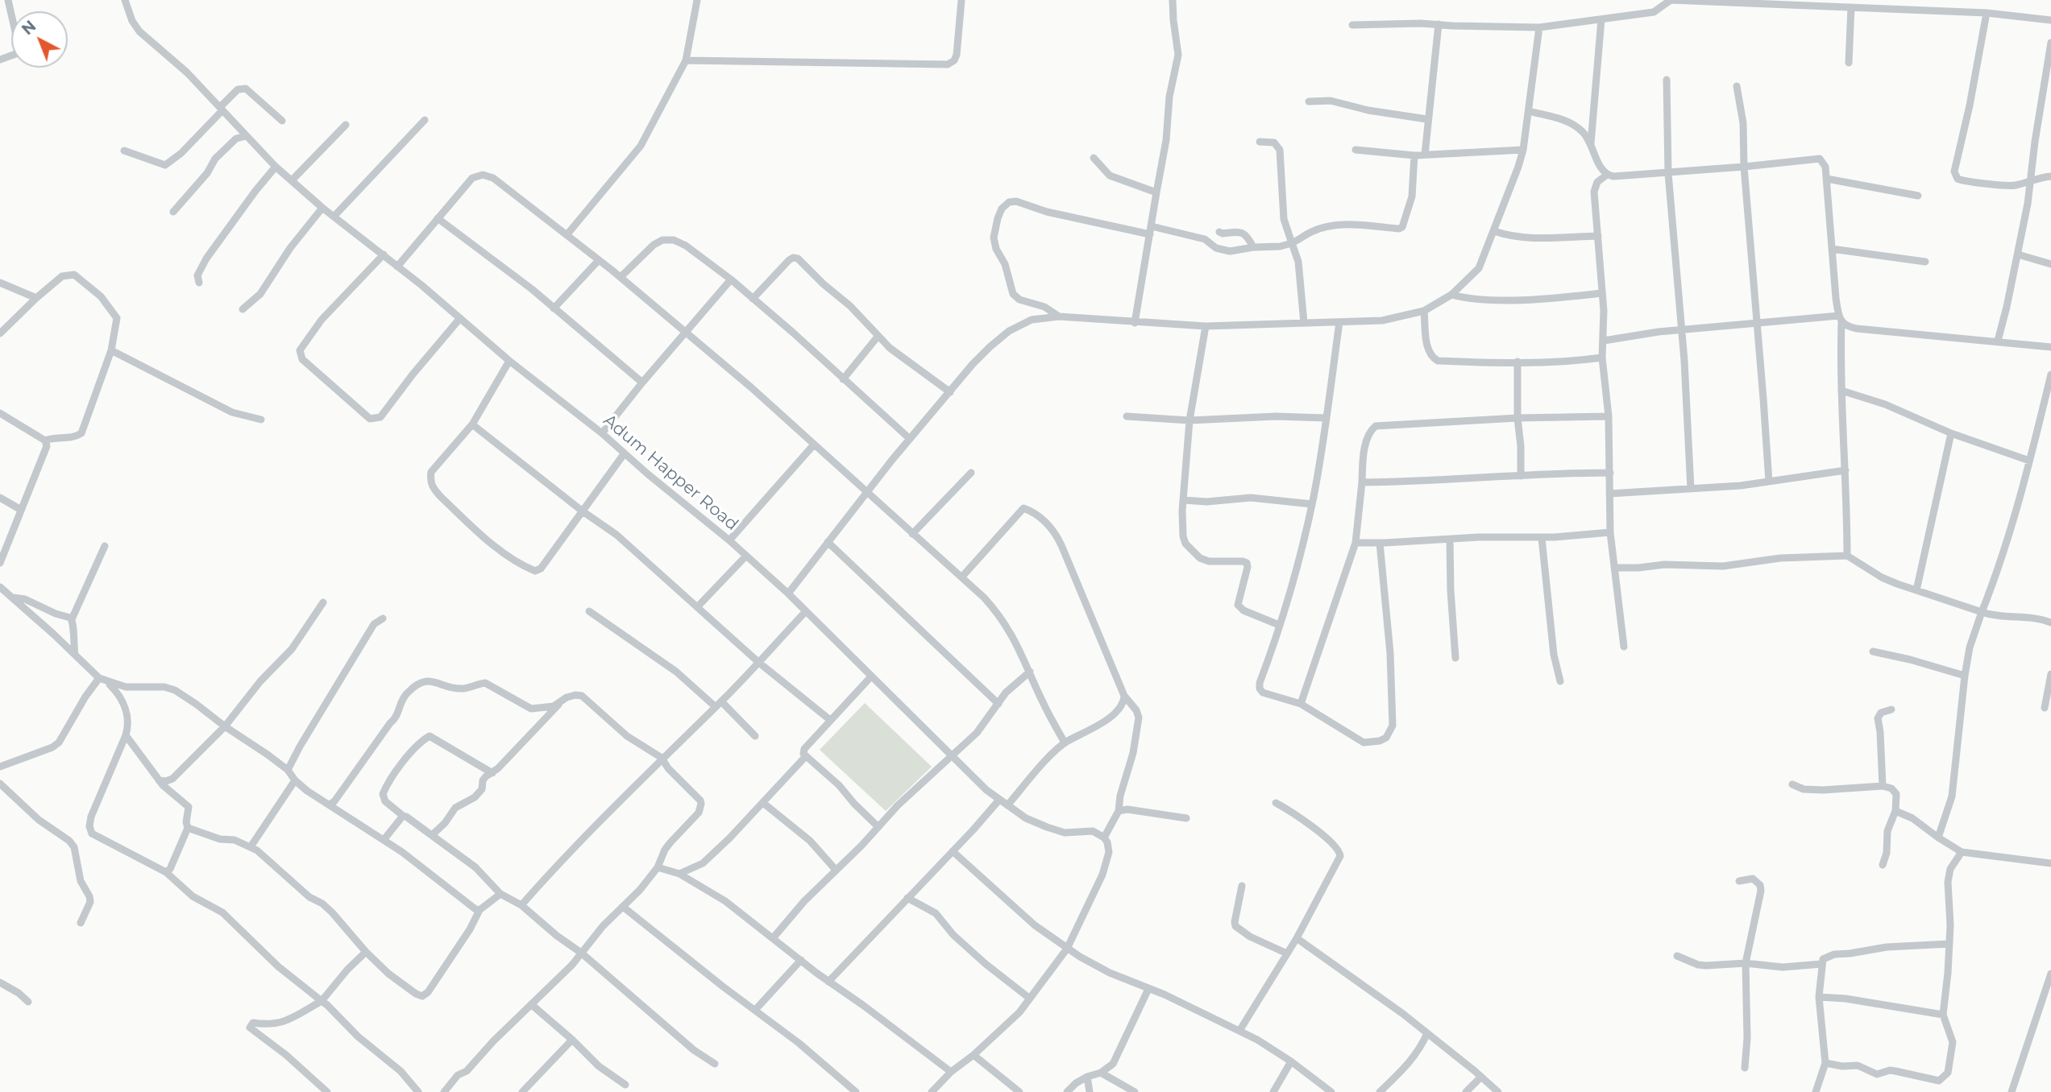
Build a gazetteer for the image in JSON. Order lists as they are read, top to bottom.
{
  "streets": {
    "street": ["Adum Happer Road"]
  },
  "north": "top left"
}
